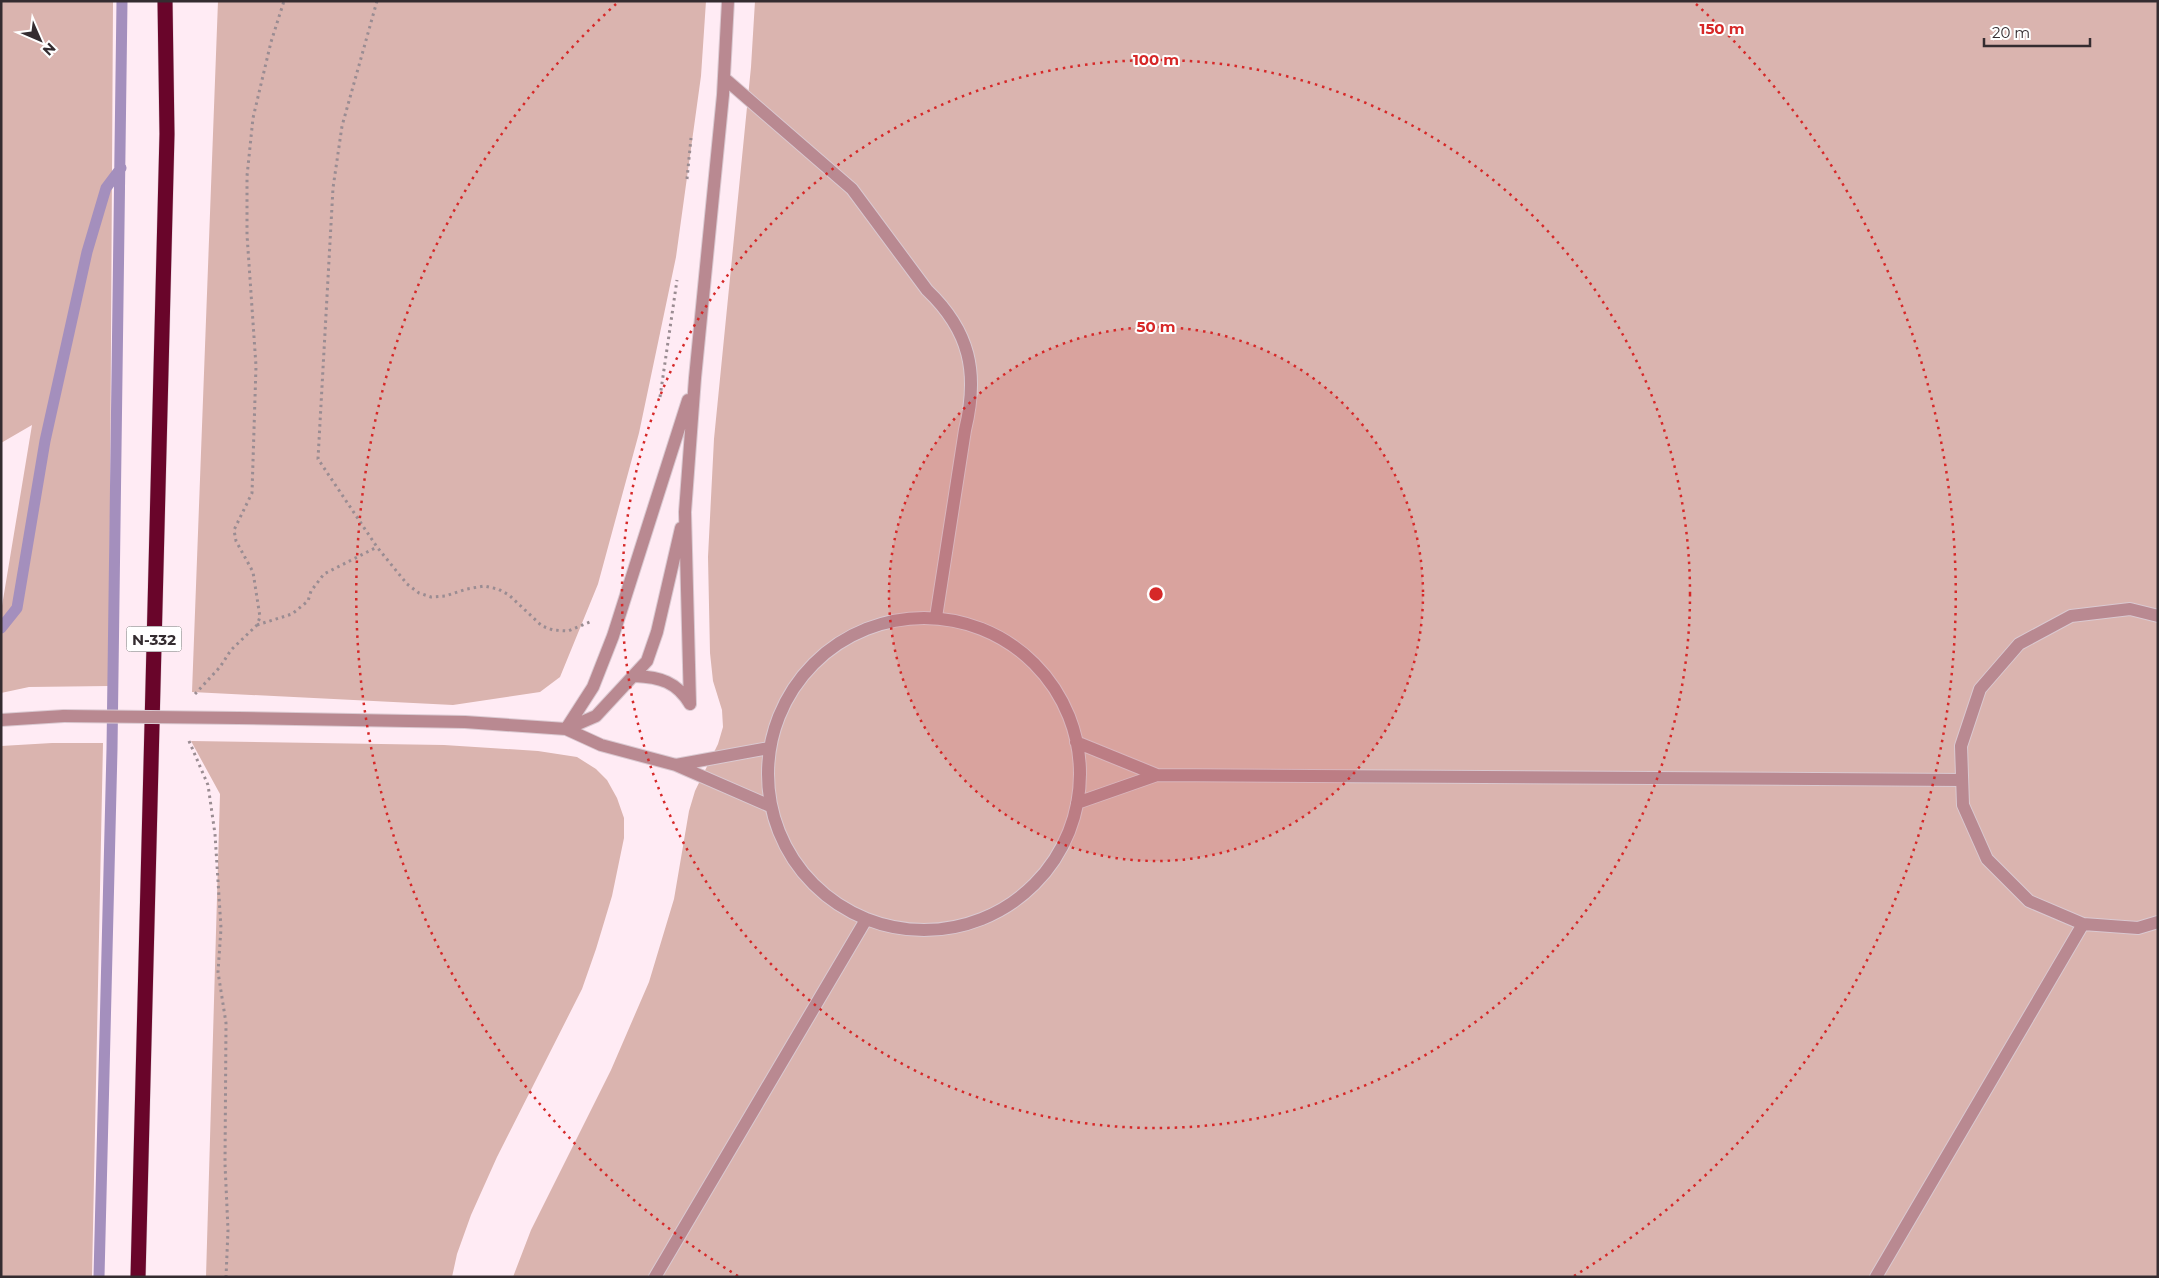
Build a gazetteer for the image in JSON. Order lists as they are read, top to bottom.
{
  "streets": {
    "highway": ["N-332"]
  },
  "scale_bar": "20 m",
  "north": "bottom right",
  "rings": ["150 m", "100 m", "50 m"]
}
